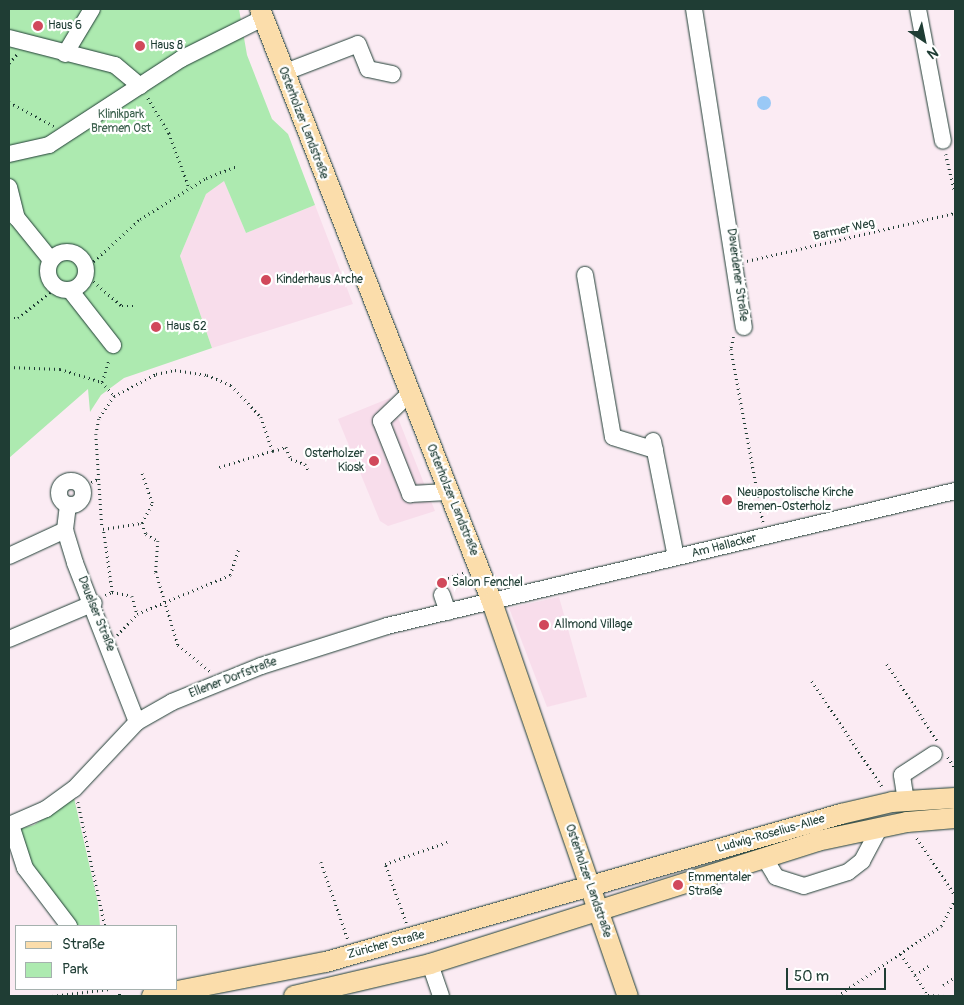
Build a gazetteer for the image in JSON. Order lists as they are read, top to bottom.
{
  "streets": {
    "main road": ["Osterholzer Landstraße", "Ludwig-Roselius-Allee", "Züricher Straße"],
    "street": [
      "Daverdener Straße",
      "Am Hallacker",
      "Dauelser Straße",
      "Ellener Dorfstraße"
    ],
    "path": ["Barmer Weg"]
  },
  "crossings": [
    ["Osterholzer Landstraße", "Am Hallacker"],
    ["Osterholzer Landstraße", "Ellener Dorfstraße"],
    ["Osterholzer Landstraße", "Ludwig-Roselius-Allee"],
    ["Osterholzer Landstraße", "Züricher Straße"],
    ["Barmer Weg", "Daverdener Straße"],
    ["Daverdener Straße", "Am Hallacker"],
    ["Am Hallacker", "Ellener Dorfstraße"],
    ["Dauelser Straße", "Ellener Dorfstraße"],
    ["Ludwig-Roselius-Allee", "Züricher Straße"]
  ],
  "parks": ["Klinikpark Bremen Ost"],
  "places": [
    "Haus 6",
    "Haus 8",
    "Kinderhaus Arche",
    "Haus 62",
    "Osterholzer Kiosk",
    "Neuapostolische Kirche Bremen-Osterholz",
    "Salon Fenchel",
    "Allmond Village",
    "Emmentaler Straße"
  ],
  "legend": ["Straße", "Park"],
  "scale_bar": "50 m",
  "north": "bottom right"
}
